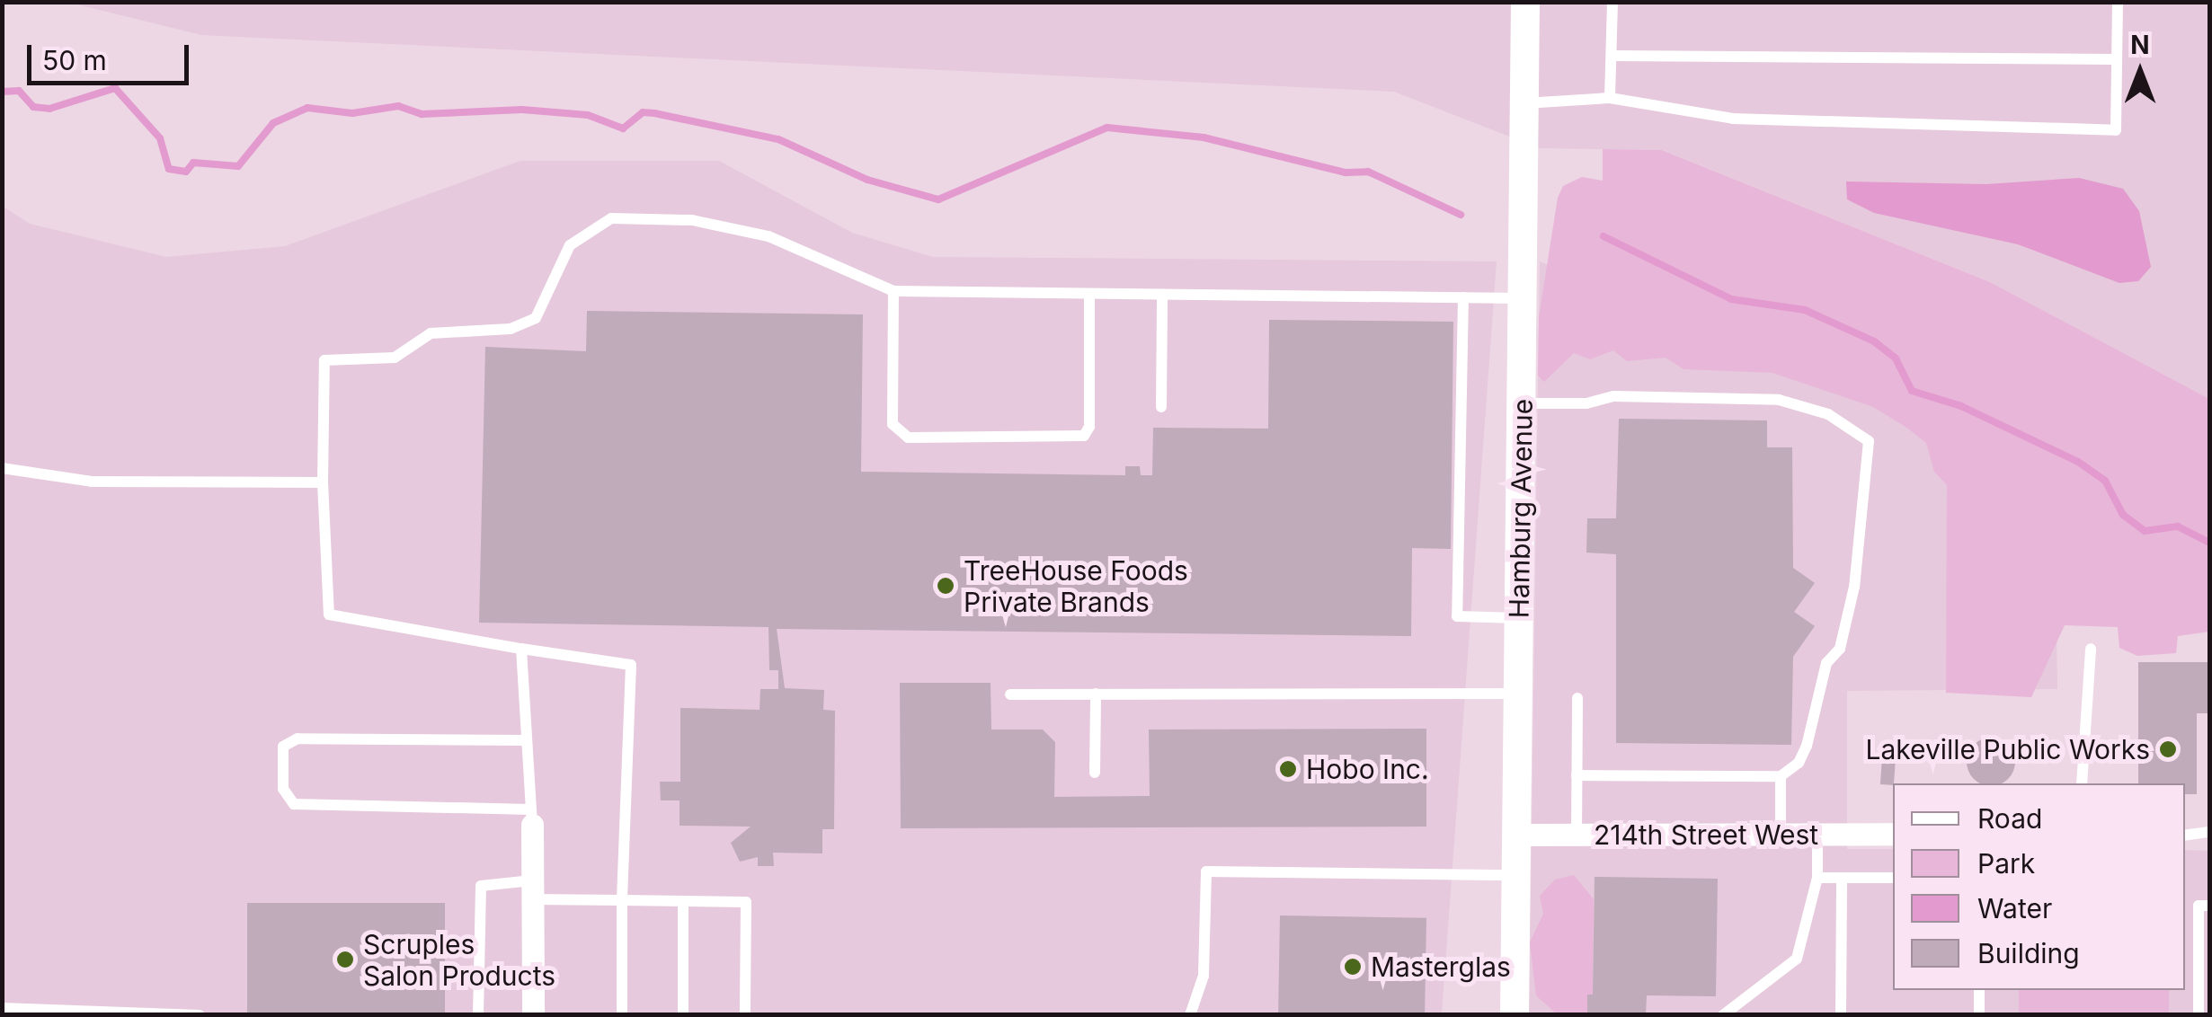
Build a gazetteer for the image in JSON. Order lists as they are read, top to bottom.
{
  "streets": {
    "street": ["Hamburg Avenue", "214th Street West"]
  },
  "crossings": [
    ["Hamburg Avenue", "214th Street West"]
  ],
  "places": [
    "TreeHouse Foods Private Brands",
    "Lakeville Public Works",
    "Hobo Inc.",
    "Scruples Salon Products",
    "Masterglas"
  ],
  "legend": [
    "Road",
    "Park",
    "Water",
    "Building"
  ],
  "scale_bar": "50 m",
  "north": "top"
}
